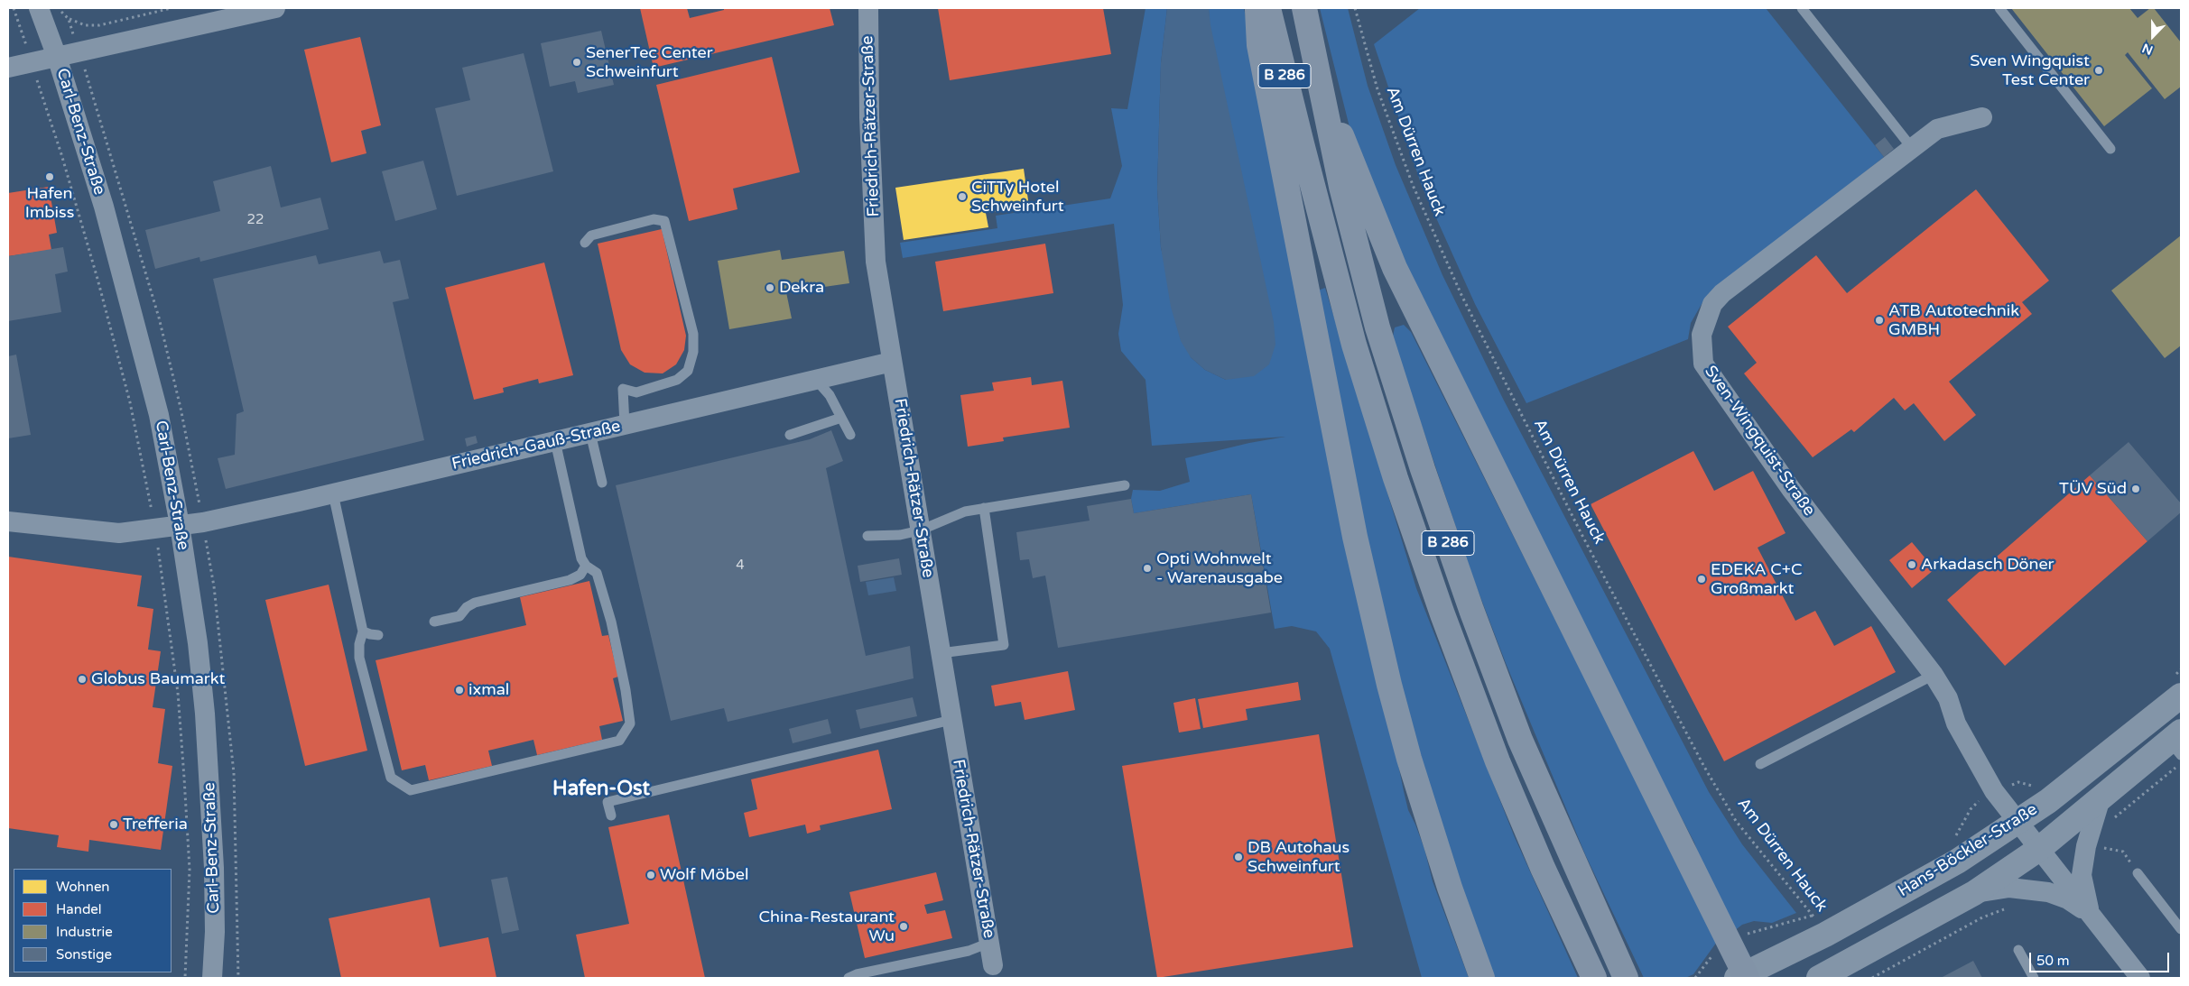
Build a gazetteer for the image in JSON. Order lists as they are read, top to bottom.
{
  "streets": {
    "highway": ["B 286"],
    "street": [
      "Friedrich-Rätzer-Straße",
      "Carl-Benz-Straße",
      "Sven-Wingquist-Straße",
      "Friedrich-Gauß-Straße",
      "Hans-Böckler-Straße"
    ],
    "path": ["Am Dürren Hauck"]
  },
  "crossings": [
    ["Friedrich-Rätzer-Straße", "Friedrich-Gauß-Straße"],
    ["Carl-Benz-Straße", "Friedrich-Gauß-Straße"],
    ["Am Dürren Hauck", "Hans-Böckler-Straße"],
    ["Sven-Wingquist-Straße", "Hans-Böckler-Straße"]
  ],
  "districts": ["Hafen-Ost"],
  "places": [
    "SenerTec Center Schweinfurt",
    "Sven Wingquist Test Center",
    "Hafen Imbiss",
    "CiTTy Hotel Schweinfurt",
    "Dekra",
    "ATB Autotechnik GMBH",
    "TÜV Süd",
    "Arkadasch Döner",
    "Opti Wohnwelt - Warenausgabe",
    "EDEKA C+C Großmarkt",
    "Globus Baumarkt",
    "ixmal",
    "Trefferia",
    "DB Autohaus Schweinfurt",
    "Wolf Möbel",
    "China-Restaurant Wu"
  ],
  "house_numbers": ["22", "4"],
  "legend": [
    "Wohnen",
    "Handel",
    "Industrie",
    "Sonstige"
  ],
  "scale_bar": "50 m",
  "north": "bottom"
}
